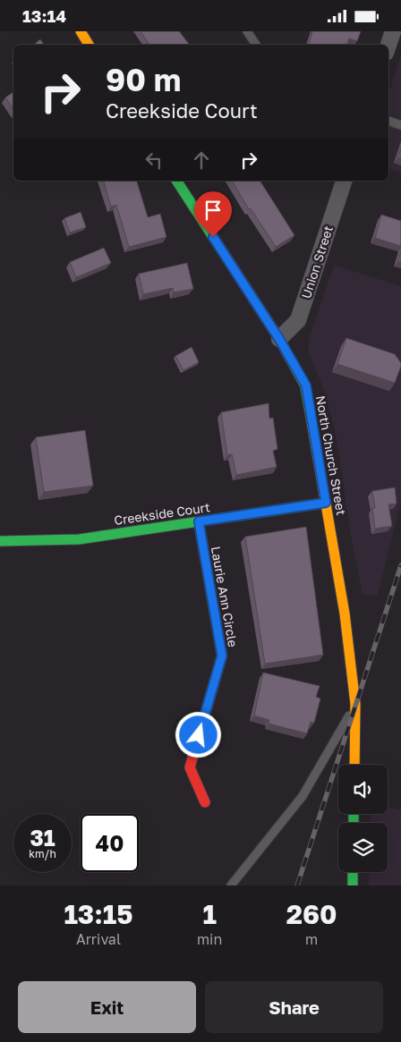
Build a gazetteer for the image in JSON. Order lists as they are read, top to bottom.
{
  "streets": {
    "main road": ["North Church Street", "Creekside Court", "Laurie Ann Circle"],
    "street": ["Union Street"]
  },
  "crossings": [
    ["Union Street", "North Church Street"],
    ["North Church Street", "Creekside Court"],
    ["Creekside Court", "Laurie Ann Circle"]
  ],
  "page": {
    "status": "13:14",
    "turn": ["90 m", "Creekside Court"],
    "speed": "31 km/h",
    "limit": "40",
    "eta": [
      "13:15",
      "Arrival",
      "1",
      "min",
      "260",
      "m"
    ],
    "buttons": ["Exit", "Share"]
  }
}
